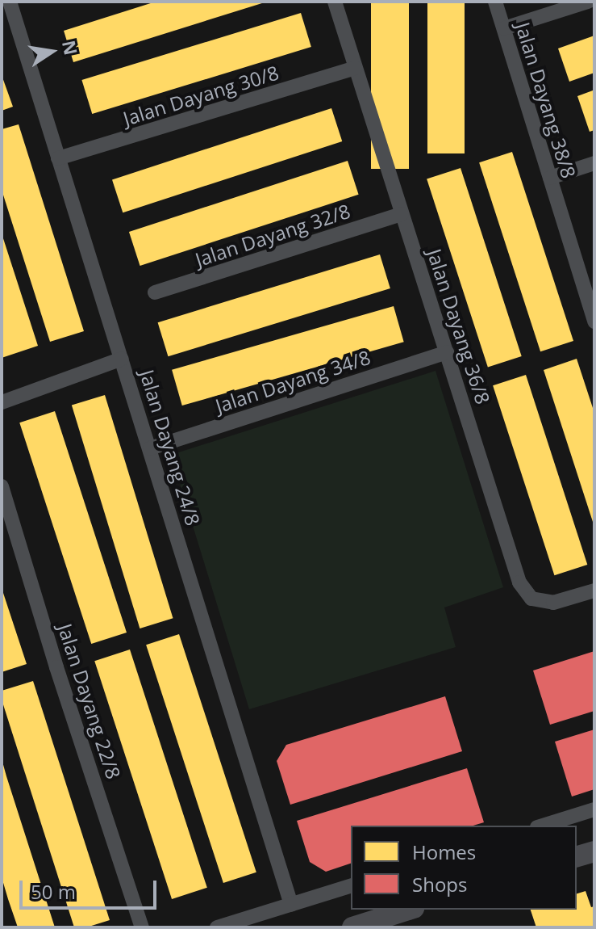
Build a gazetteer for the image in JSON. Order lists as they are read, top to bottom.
{
  "streets": {
    "street": [
      "Jalan Dayang 30/8",
      "Jalan Dayang 38/8",
      "Jalan Dayang 32/8",
      "Jalan Dayang 36/8",
      "Jalan Dayang 34/8",
      "Jalan Dayang 24/8",
      "Jalan Dayang 22/8"
    ]
  },
  "crossings": [
    ["Jalan Dayang 30/8", "Jalan Dayang 36/8"],
    ["Jalan Dayang 30/8", "Jalan Dayang 24/8"],
    ["Jalan Dayang 32/8", "Jalan Dayang 36/8"],
    ["Jalan Dayang 36/8", "Jalan Dayang 34/8"],
    ["Jalan Dayang 34/8", "Jalan Dayang 24/8"]
  ],
  "legend": ["Homes", "Shops"],
  "scale_bar": "50 m",
  "north": "right"
}
